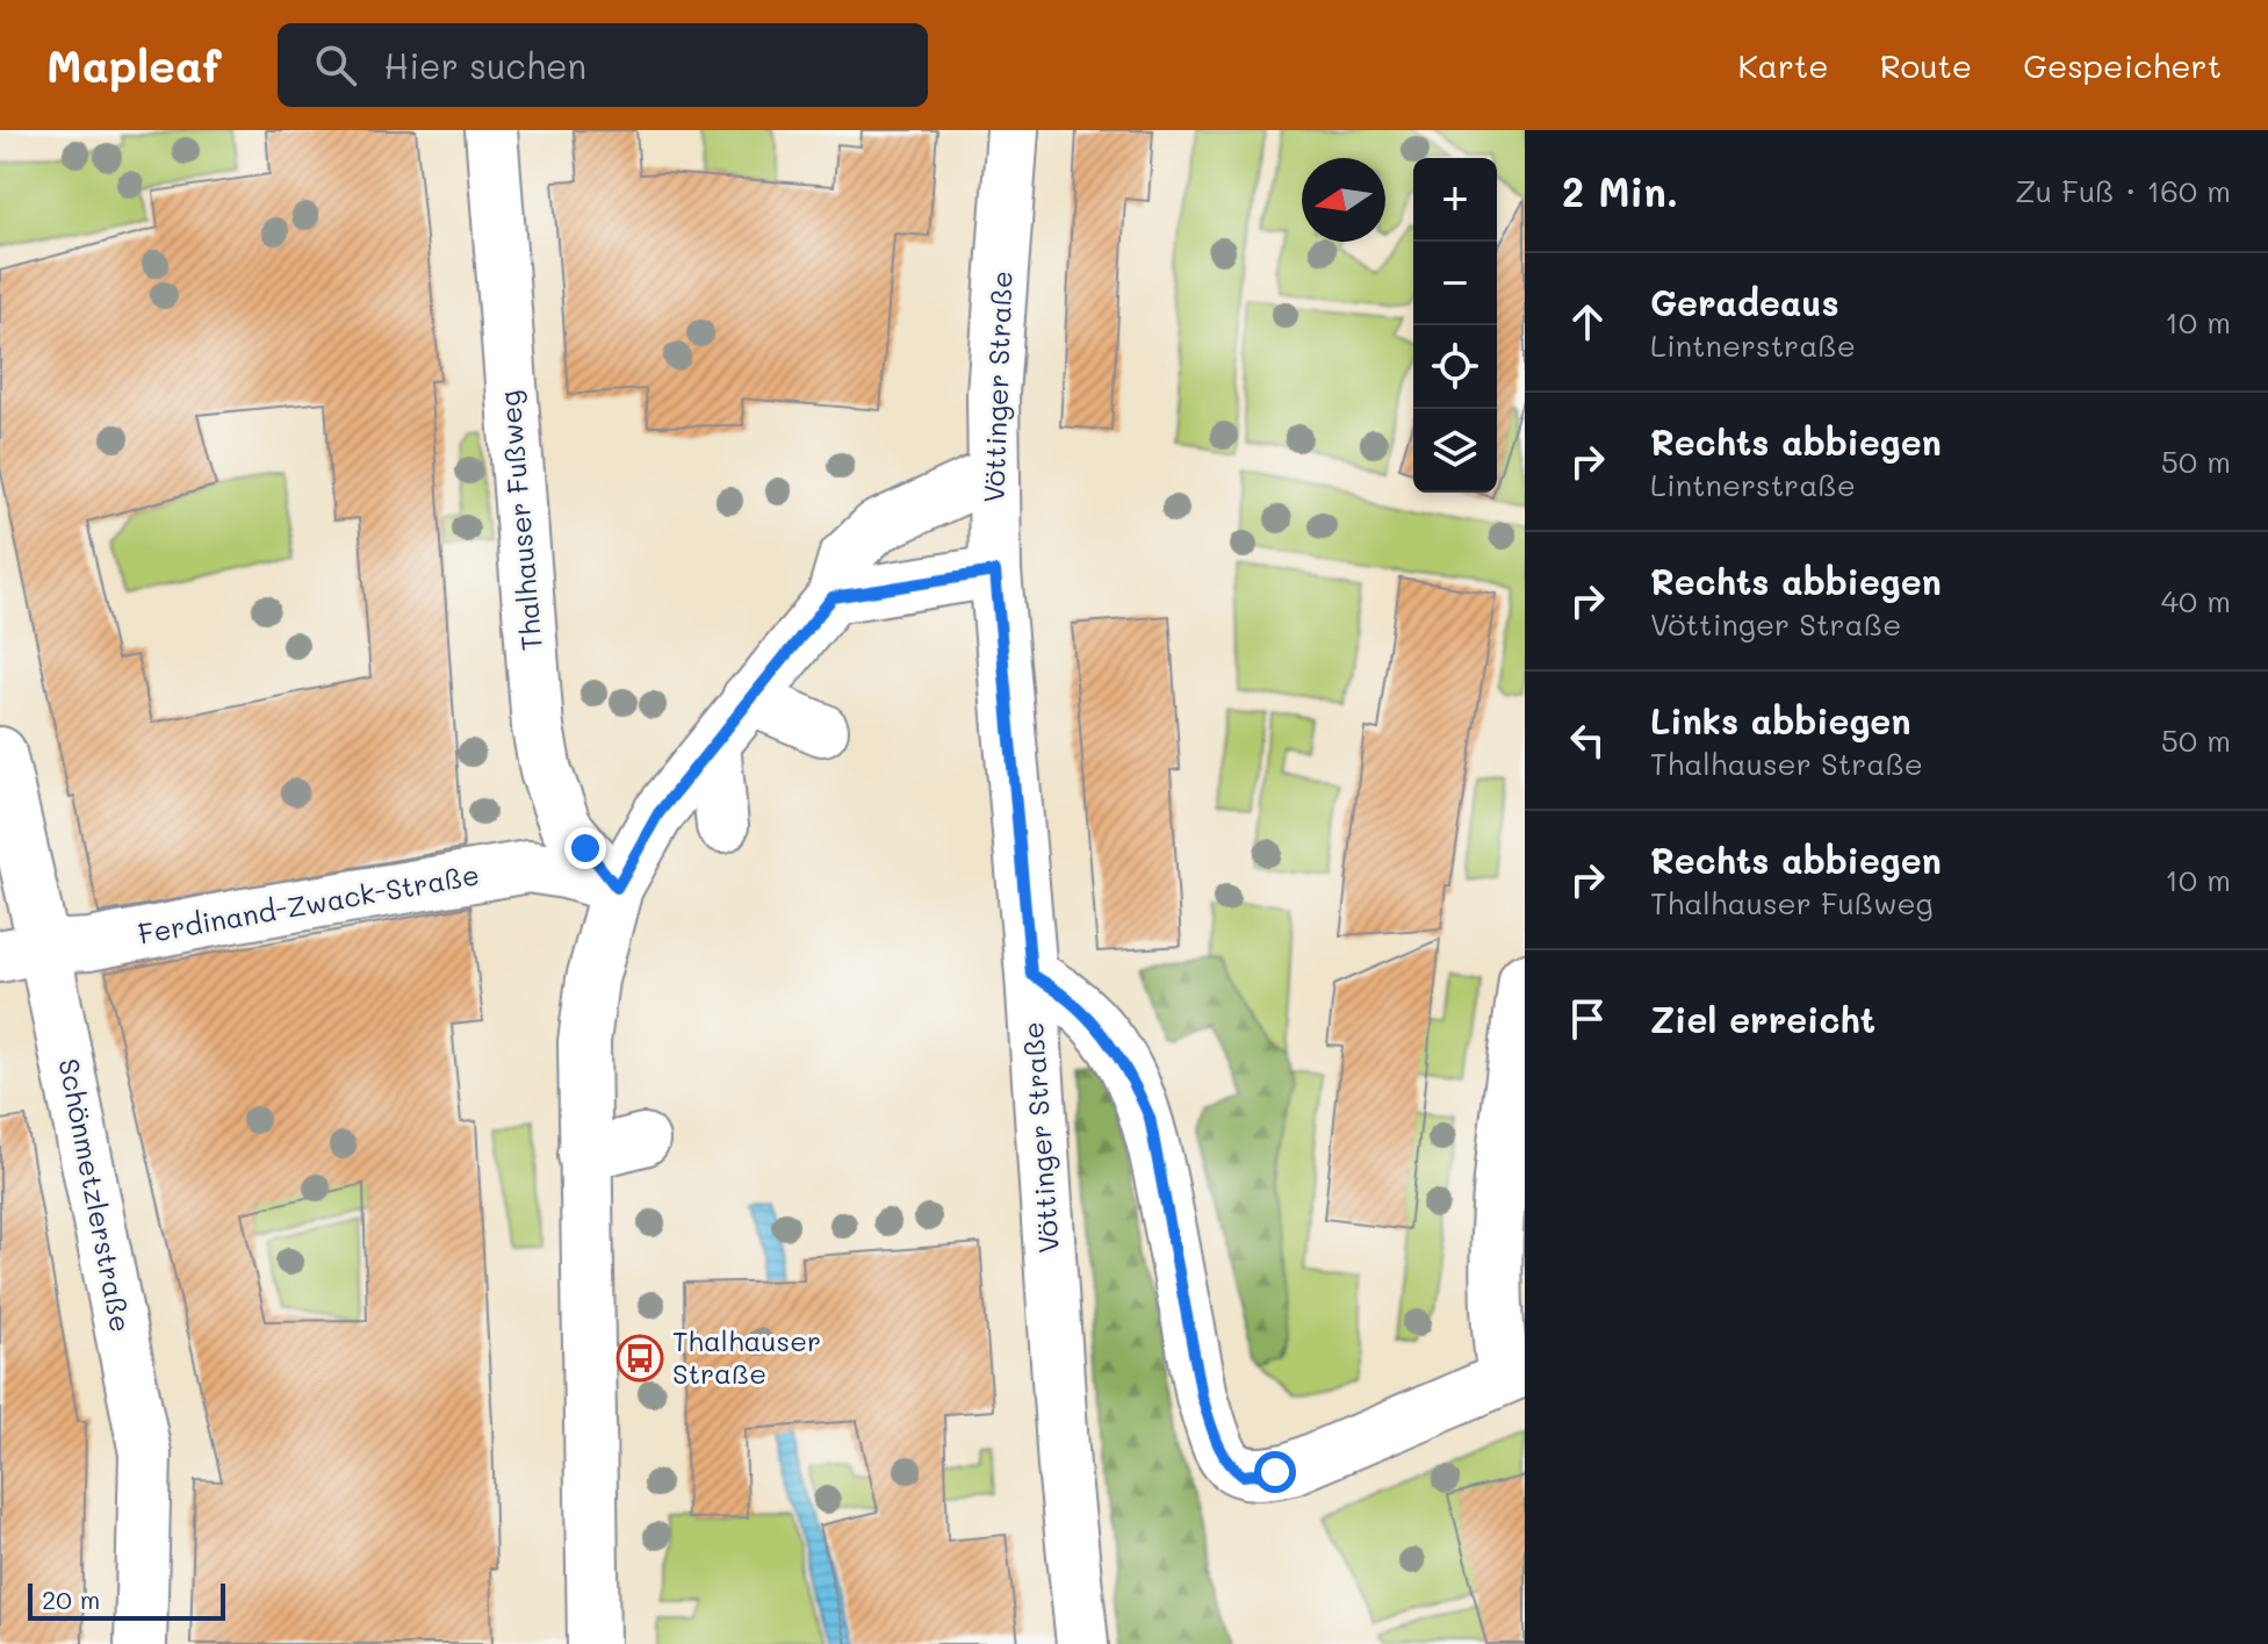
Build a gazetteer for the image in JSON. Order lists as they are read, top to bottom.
{
  "streets": {
    "street": [
      "Vöttinger Straße",
      "Thalhauser Fußweg",
      "Ferdinand-Zwack-Straße",
      "Schönmetzlerstraße"
    ]
  },
  "crossings": [
    ["Thalhauser Fußweg", "Ferdinand-Zwack-Straße"],
    ["Ferdinand-Zwack-Straße", "Schönmetzlerstraße"]
  ],
  "places": {
    "bus stop": ["Thalhauser Straße"]
  },
  "scale_bar": "20 m",
  "north": "left",
  "page": {
    "header": "Mapleaf",
    "search": "Hier suchen",
    "nav": ["Karte", "Route", "Gespeichert"],
    "heading": ["2 Min.", "Zu Fuß · 160 m"],
    "map_buttons": ["+", "−"],
    "list": [
      ["Geradeaus", "Lintnerstraße", "10 m"],
      ["Rechts abbiegen", "Lintnerstraße", "50 m"],
      ["Rechts abbiegen", "Vöttinger Straße", "40 m"],
      ["Links abbiegen", "Thalhauser Straße", "50 m"],
      ["Rechts abbiegen", "Thalhauser Fußweg", "10 m"],
      "Ziel erreicht"
    ],
    "scale": "20 m"
  }
}
